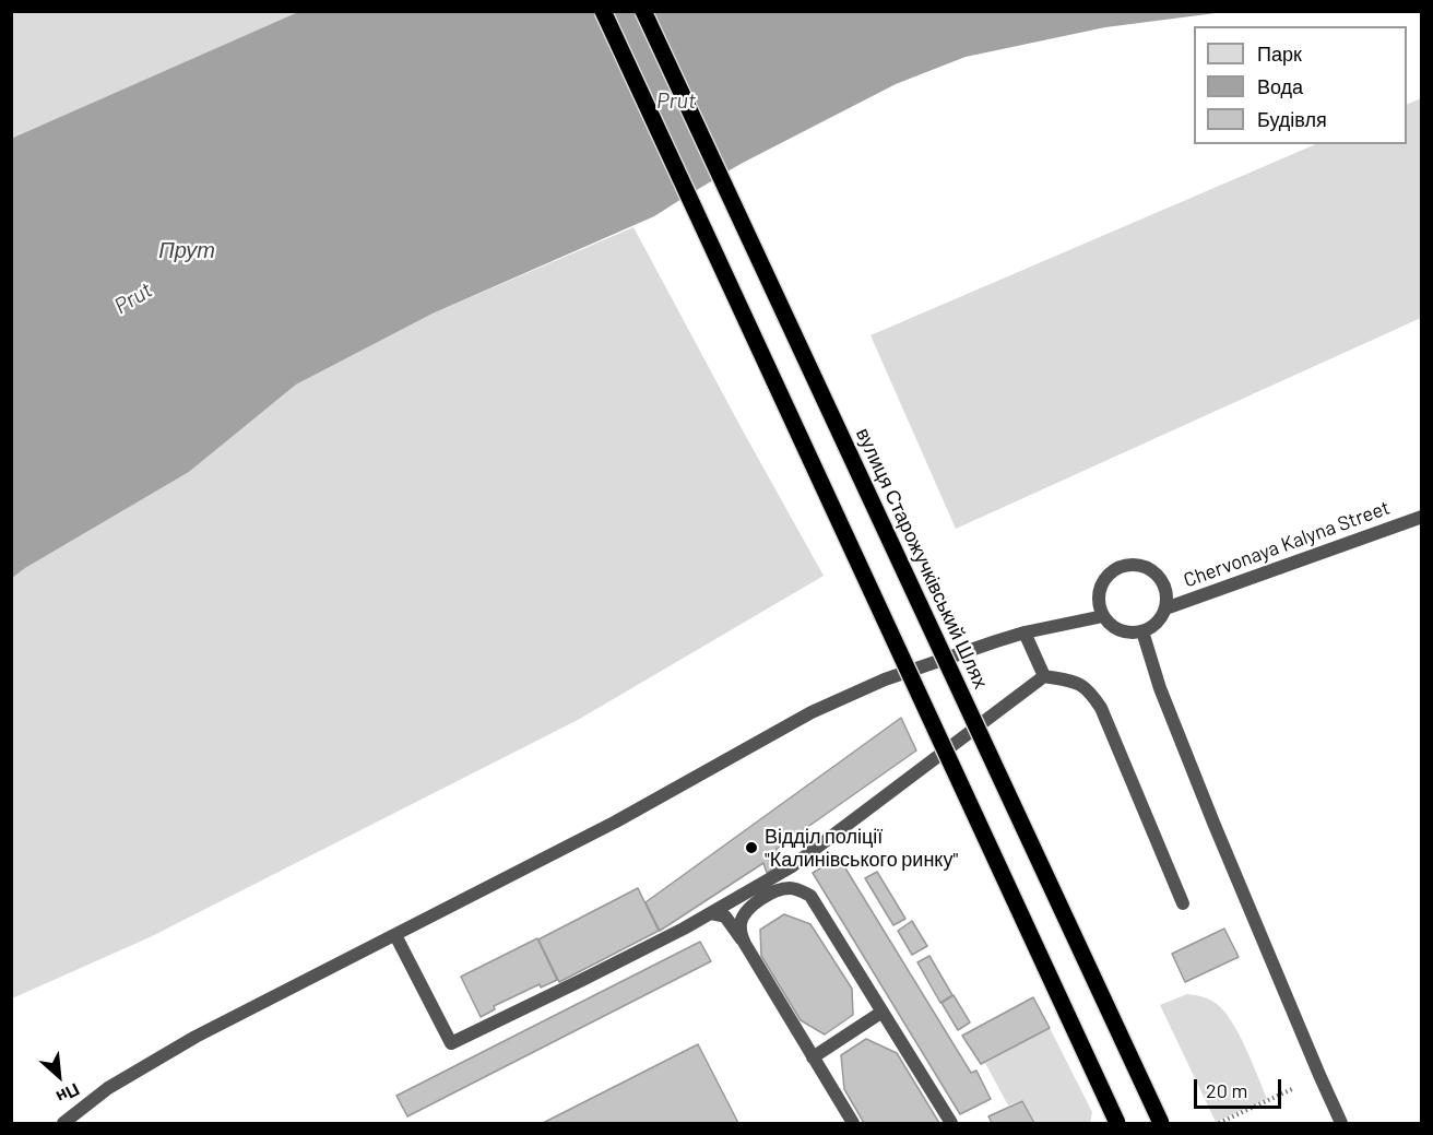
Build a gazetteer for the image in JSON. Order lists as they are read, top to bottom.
{
  "streets": {
    "main road": ["вулиця Старожучківський Шлях"],
    "lane": ["Chervonaya Kalyna Street"]
  },
  "water": ["Prut", "Прут"],
  "places": ["Відділ поліції \"Калинівського ринку\""],
  "legend": ["Парк", "Вода", "Будівля"],
  "scale_bar": "20 m",
  "north": "bottom right"
}
